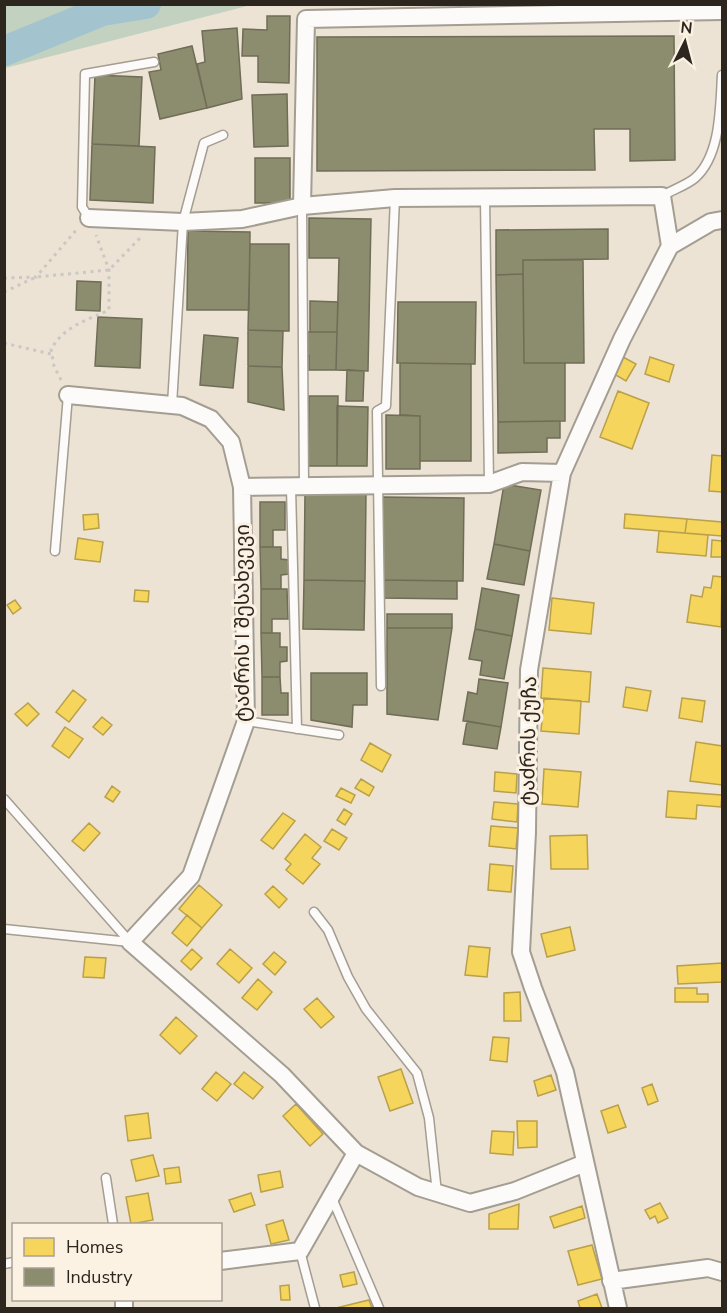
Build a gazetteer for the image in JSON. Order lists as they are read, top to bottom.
{
  "streets": {
    "street": ["ტაძრის I შესახვევი", "ტაძრის ქუჩა"]
  },
  "legend": ["Homes", "Industry"],
  "north": "top"
}
